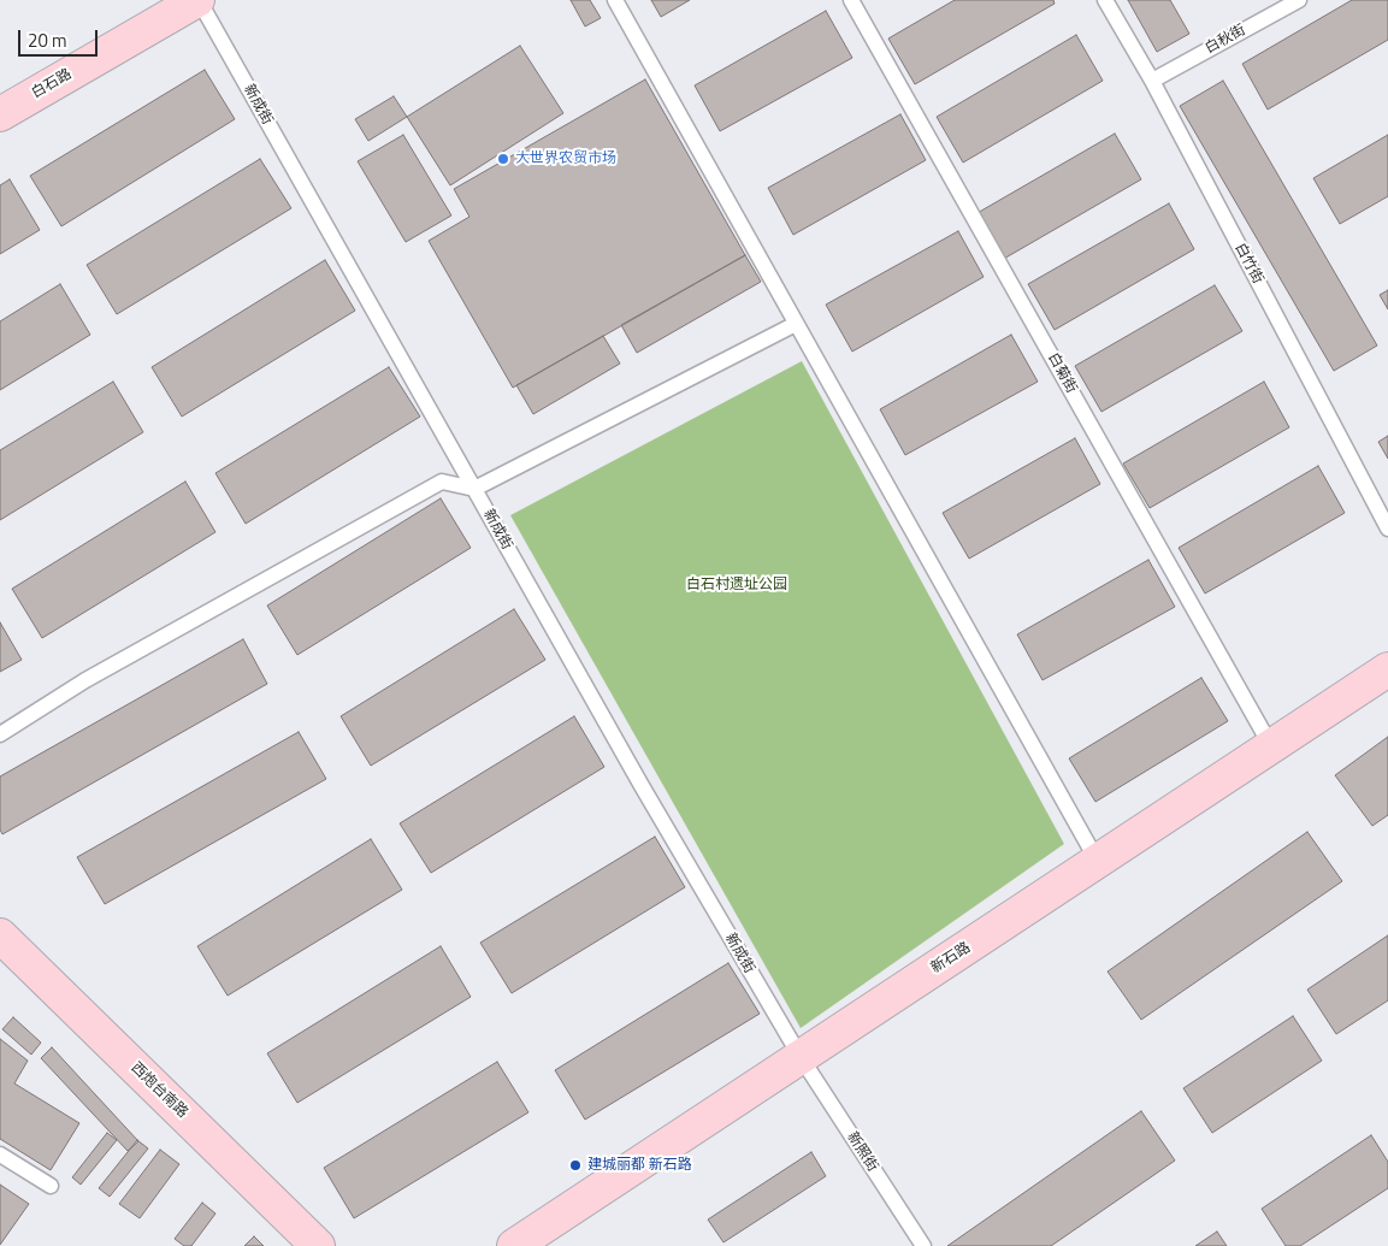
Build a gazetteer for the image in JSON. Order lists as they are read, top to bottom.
{
  "streets": {
    "street": ["白石路", "新石路", "西炮台南路"],
    "lane": [
      "白秋街",
      "新成街",
      "白竹街",
      "白菊街",
      "新照街"
    ]
  },
  "crossings": [
    ["白秋街", "白竹街"],
    ["白石路", "新成街"],
    ["新成街", "新石路"],
    ["新成街", "新照街"],
    ["白菊街", "新石路"],
    ["新石路", "新照街"]
  ],
  "parks": ["白石村遗址公园"],
  "places": ["大世界农贸市场", "建城丽都 新石路"],
  "scale_bar": "20 m"
}
